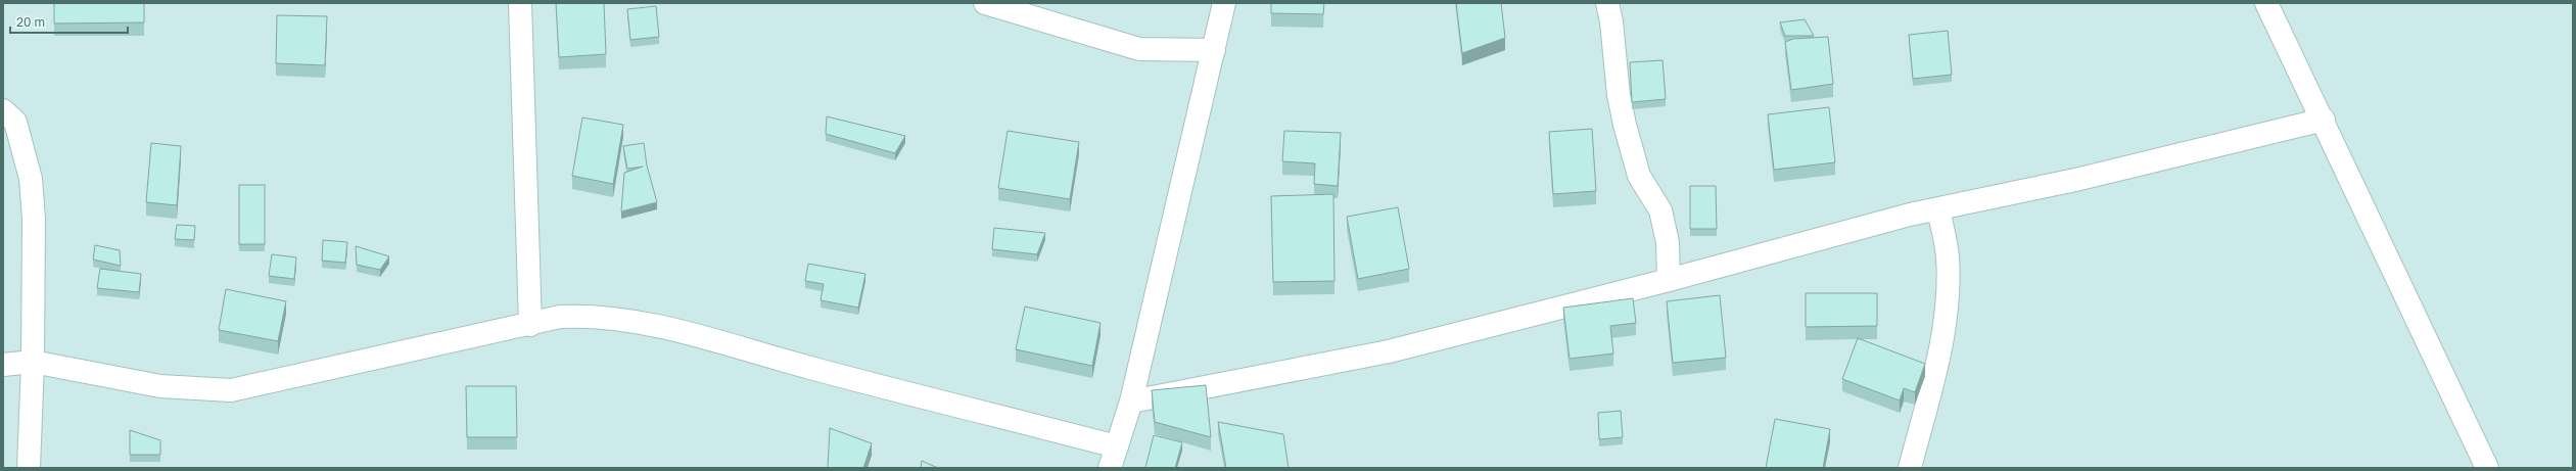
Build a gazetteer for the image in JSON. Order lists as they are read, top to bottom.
{
  "scale_bar": "20 m"
}
